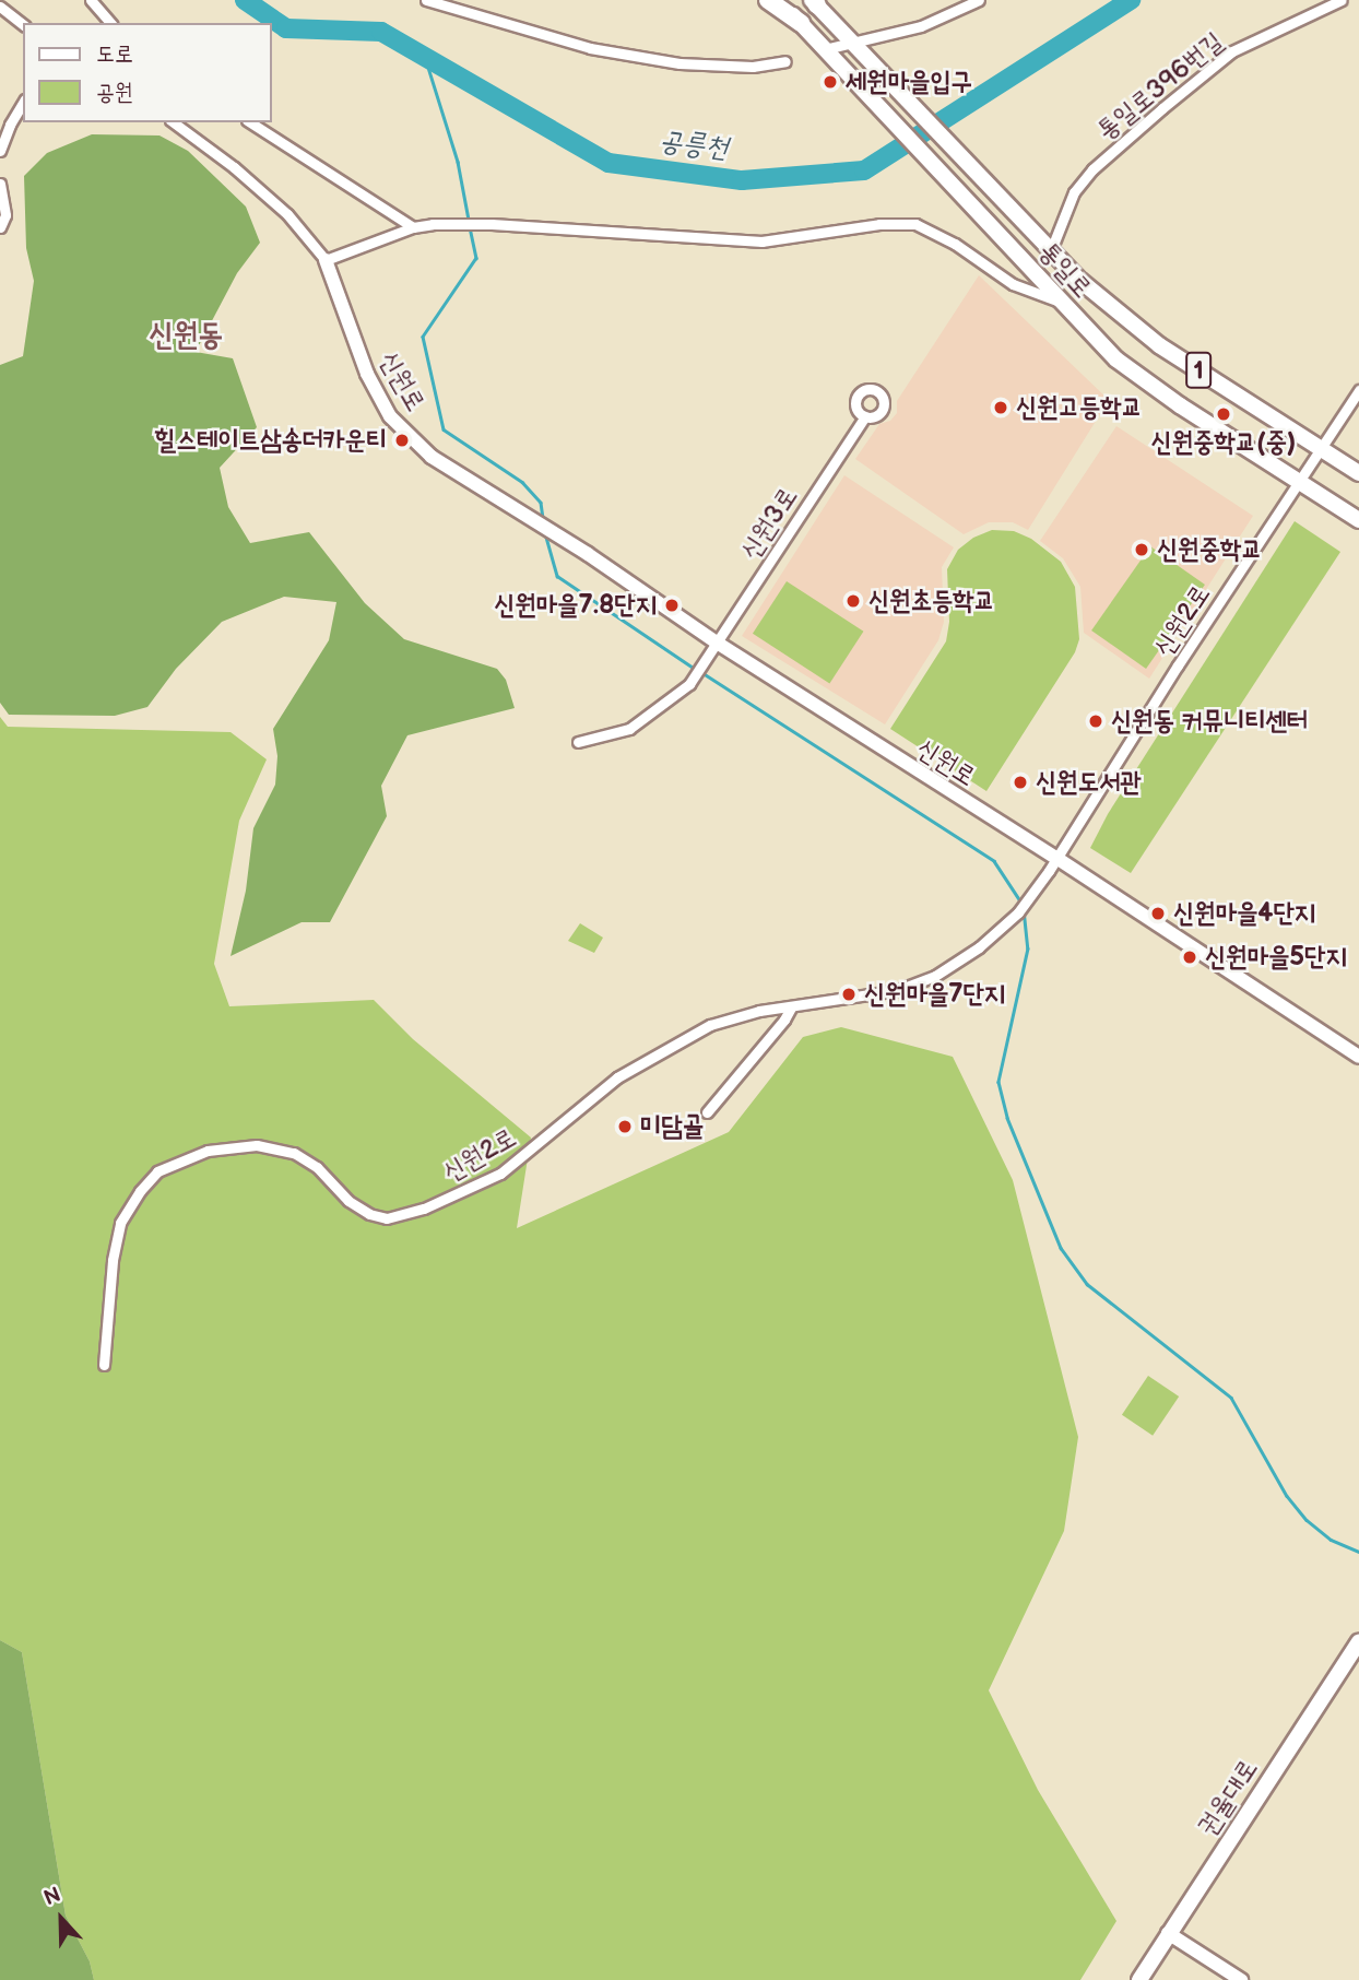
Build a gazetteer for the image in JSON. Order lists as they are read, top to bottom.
{
  "streets": {
    "main road": ["통일로", "1", "권율대로"],
    "street": [
      "통일로396번길",
      "신원로",
      "신원3로",
      "신원2로"
    ]
  },
  "crossings": [
    ["통일로396번길", "통일로"],
    ["통일로", "신원2로"],
    ["신원로", "신원3로"],
    ["신원로", "신원2로"]
  ],
  "districts": ["신원동"],
  "water": ["공릉천"],
  "places": [
    "세원마을입구",
    "신원고등학교",
    "신원중학교(중)",
    "힐스테이트삼송더카운티",
    "신원중학교",
    "신원초등학교",
    "신원마을7.8단지",
    "신원동 커뮤니티센터",
    "신원도서관",
    "신원마을4단지",
    "신원마을5단지",
    "신원마을7단지",
    "미담골"
  ],
  "legend": ["도로", "공원"],
  "north": "top"
}
